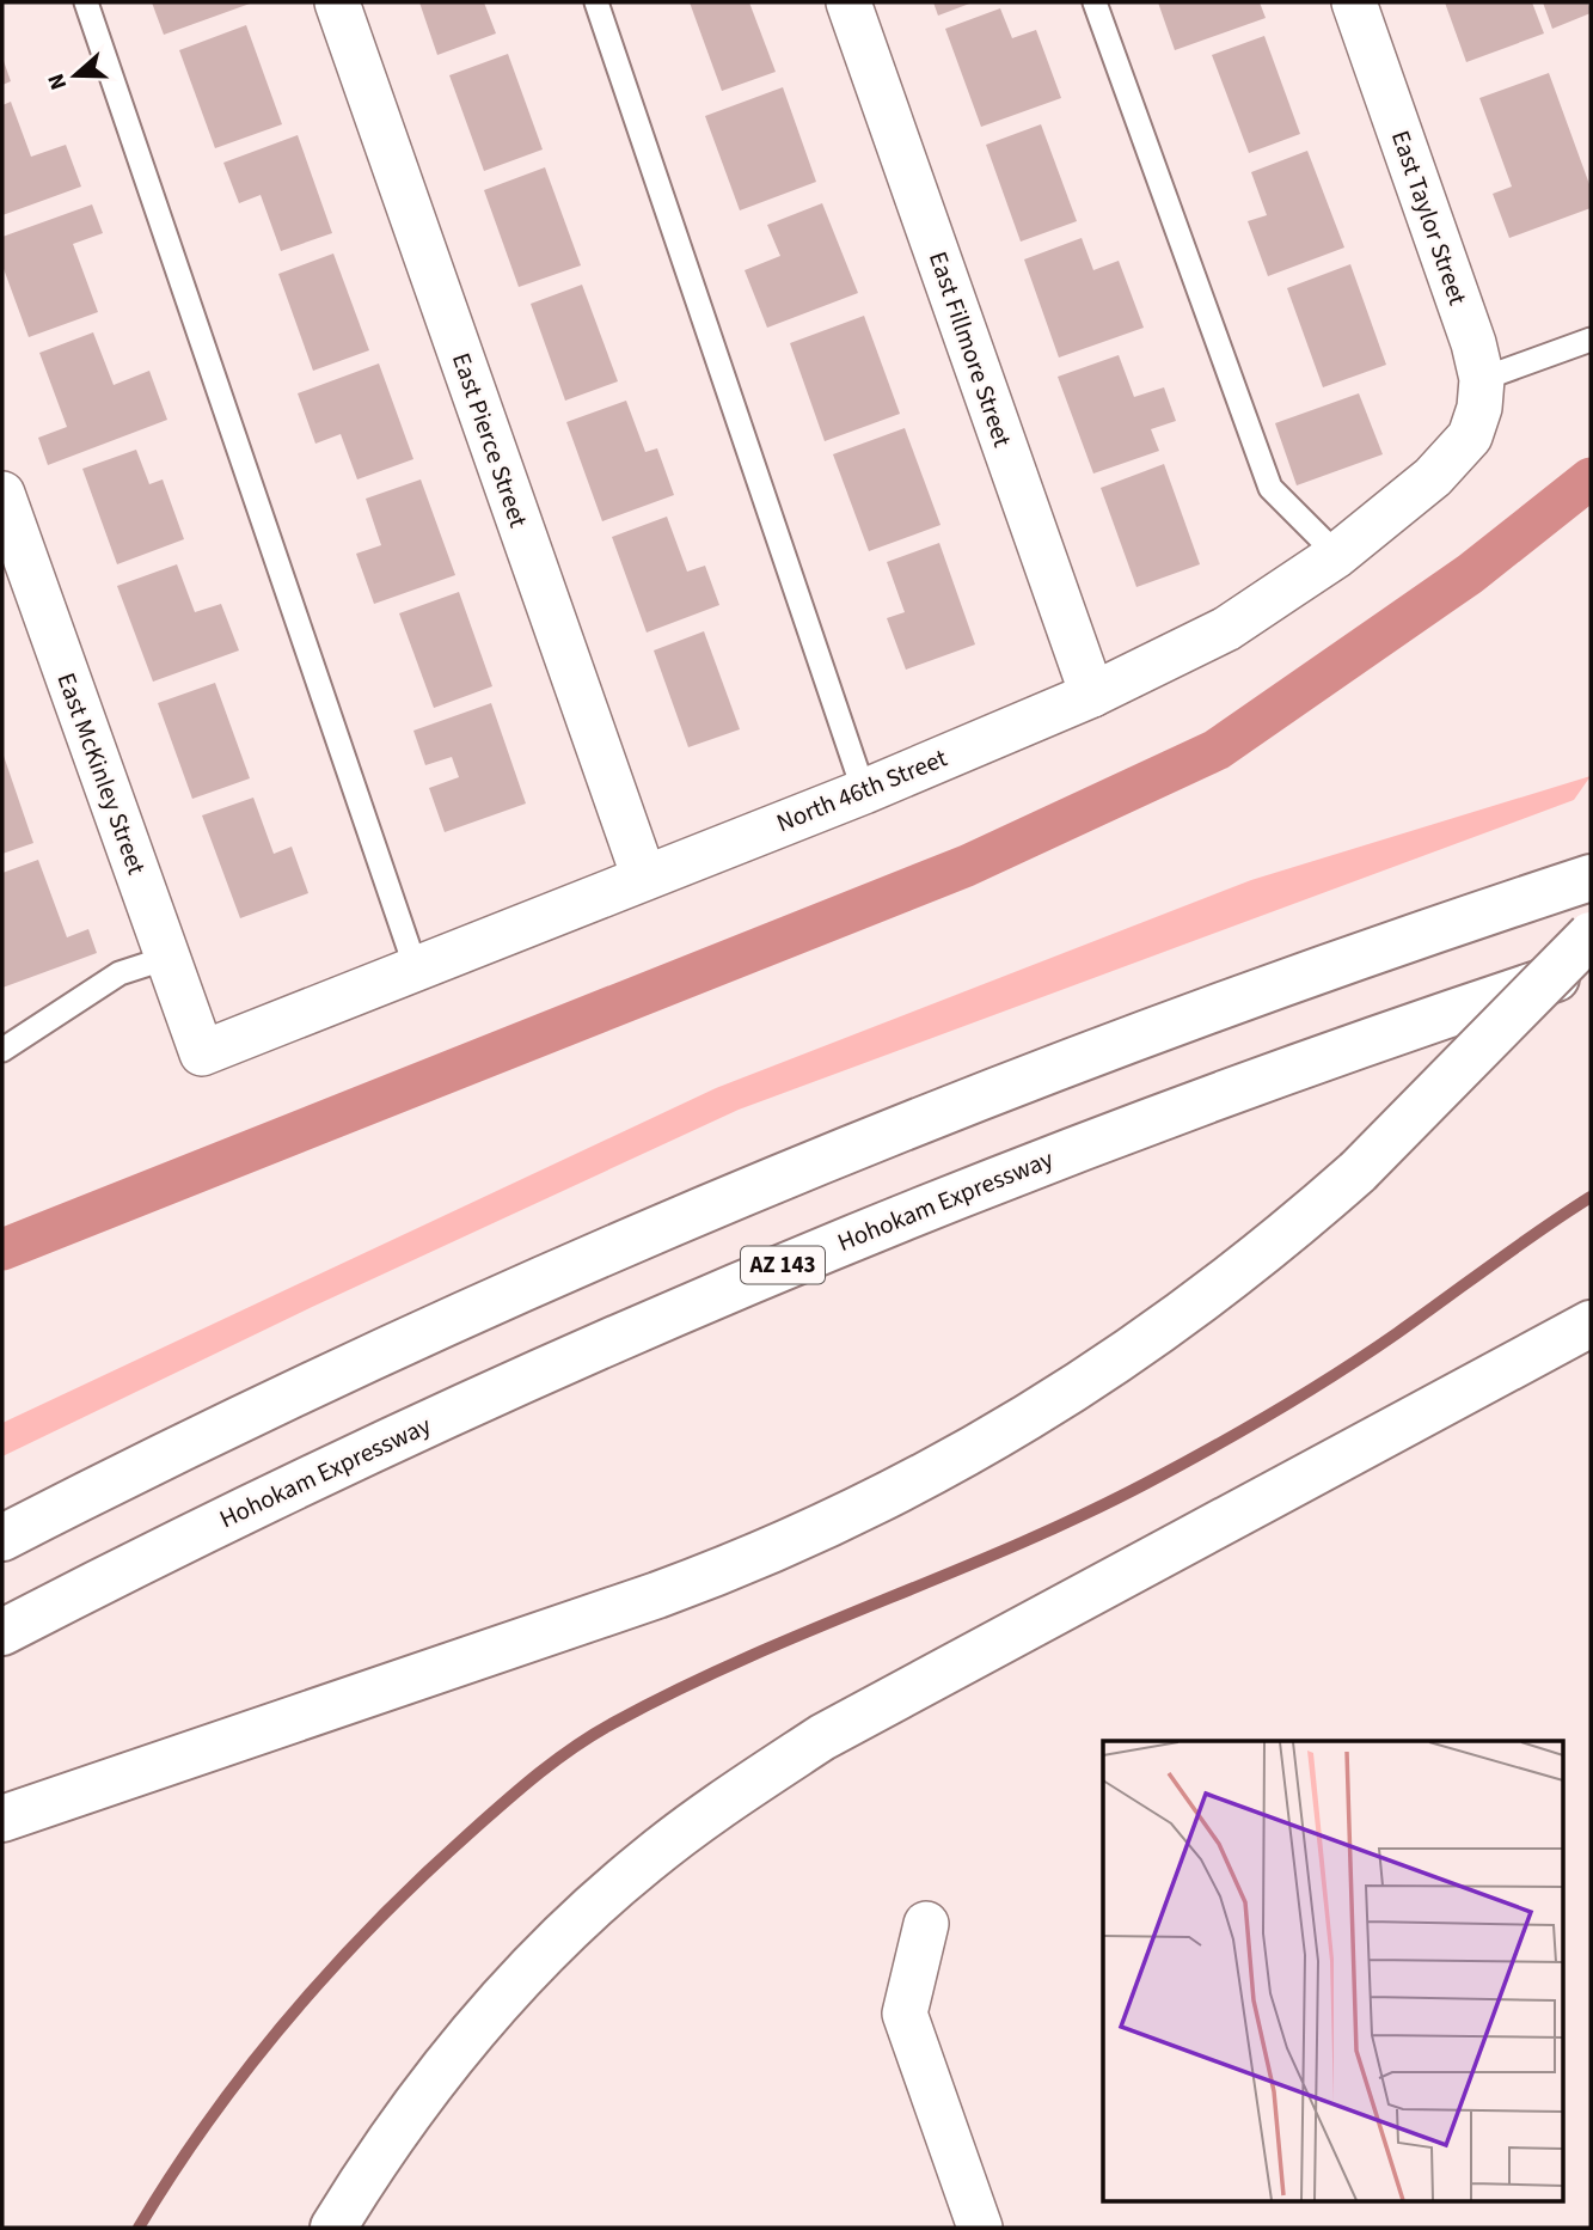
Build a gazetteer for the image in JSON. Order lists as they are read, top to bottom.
{
  "streets": {
    "highway": ["Hohokam Expressway", "AZ 143"],
    "street": [
      "East Taylor Street",
      "East Fillmore Street",
      "East Pierce Street",
      "East McKinley Street",
      "North 46th Street"
    ]
  },
  "crossings": [
    ["East Taylor Street", "North 46th Street"],
    ["East Fillmore Street", "North 46th Street"],
    ["East Pierce Street", "North 46th Street"],
    ["East McKinley Street", "North 46th Street"]
  ],
  "north": "left"
}
